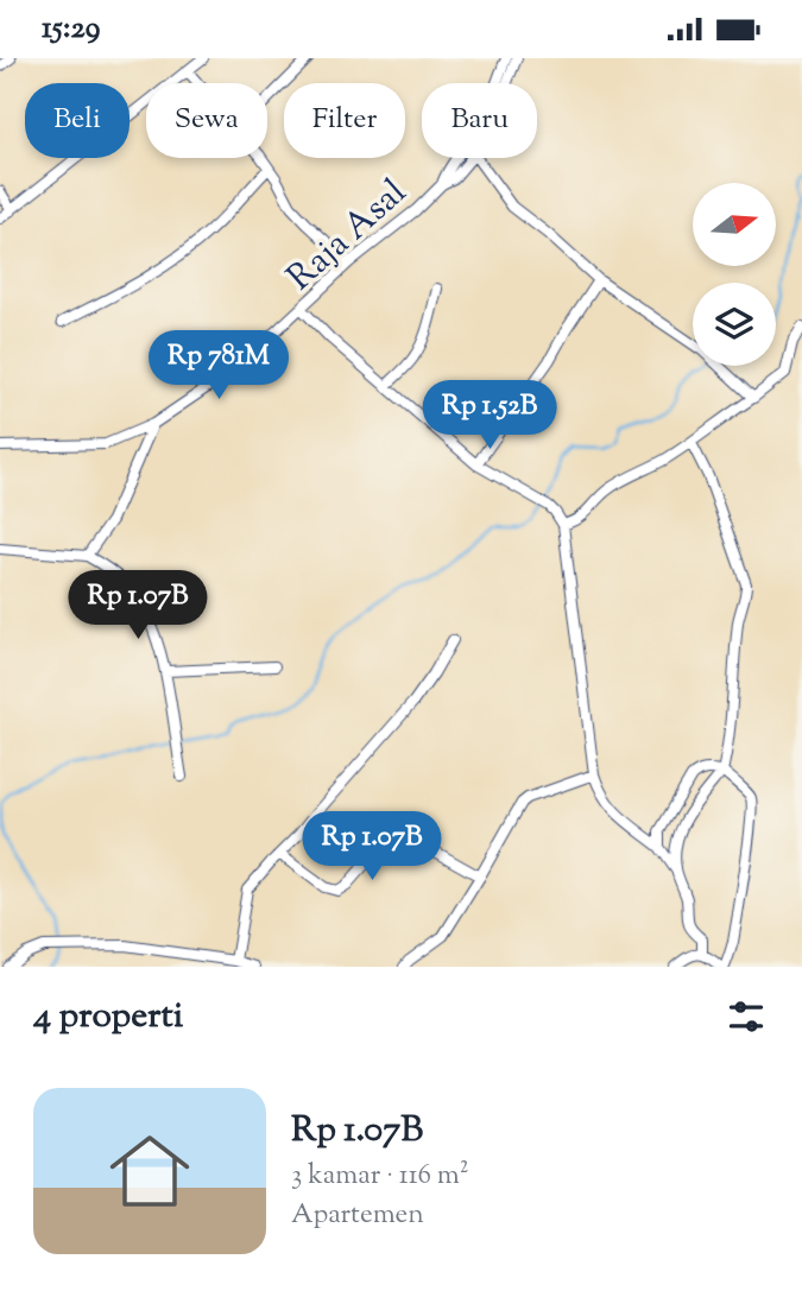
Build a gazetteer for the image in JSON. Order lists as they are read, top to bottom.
{
  "streets": {
    "street": ["Raja Asal"]
  },
  "north": "right",
  "page": {
    "status": "15:29",
    "chip": [
      "Beli",
      "Sewa",
      "Filter",
      "Baru"
    ],
    "price": [
      "Rp 781M",
      "Rp 1.52B",
      "Rp 1.07B",
      "Rp 1.07B"
    ],
    "heading": "4 properti",
    "list": [
      {
        "name": "Rp 1.07B",
        "note": "3 kamar · 116 m² · Apartemen"
      }
    ]
  }
}
